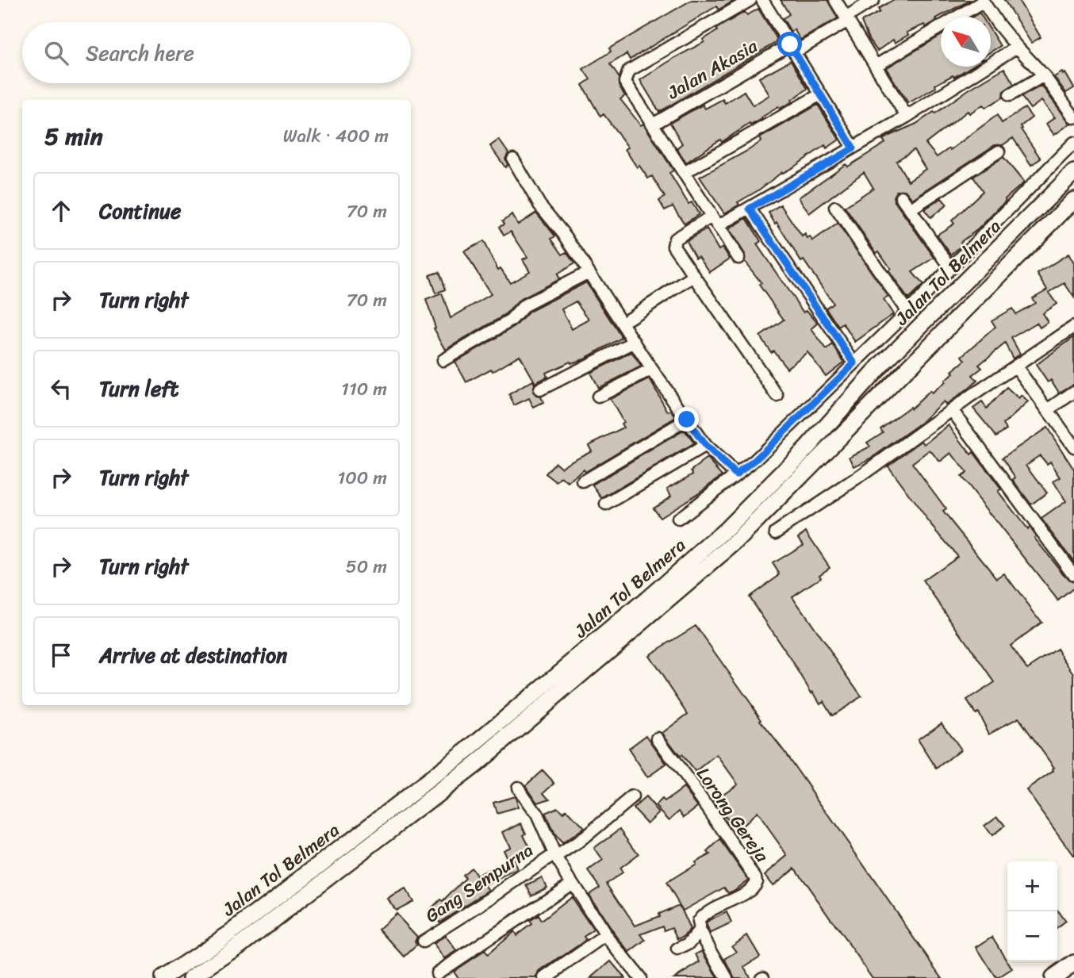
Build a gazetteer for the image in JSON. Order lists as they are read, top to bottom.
{
  "streets": {
    "highway": ["Jalan Tol Belmera"],
    "street": ["Jalan Akasia", "Lorong Gereja", "Gang Sempurna"]
  },
  "north": "top left",
  "page": {
    "search": "Search here",
    "heading": ["5 min", "Walk · 400 m"],
    "list": [
      ["Continue", "70 m"],
      ["Turn right", "70 m"],
      ["Turn left", "110 m"],
      ["Turn right", "100 m"],
      ["Turn right", "50 m"],
      "Arrive at destination"
    ],
    "map_buttons": ["+", "−"]
  }
}
